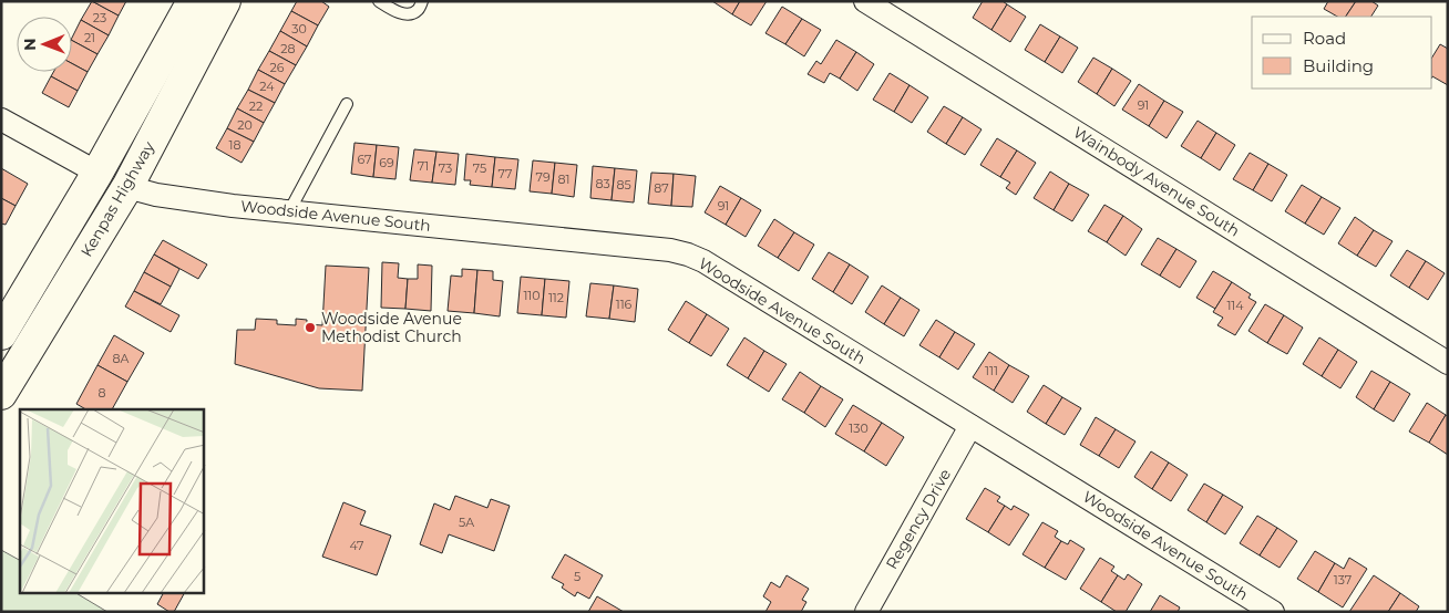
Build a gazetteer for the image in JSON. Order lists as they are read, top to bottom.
{
  "streets": {
    "highway": ["Kenpas Highway"],
    "street": ["Wainbody Avenue South", "Woodside Avenue South", "Regency Drive"]
  },
  "crossings": [
    ["Kenpas Highway", "Woodside Avenue South"],
    ["Woodside Avenue South", "Regency Drive"]
  ],
  "places": ["Woodside Avenue Methodist Church"],
  "house_numbers": [
    "23",
    "30",
    "21",
    "28",
    "26",
    "24",
    "91",
    "22",
    "20",
    "18",
    "67",
    "69",
    "71",
    "73",
    "75",
    "77",
    "79",
    "81",
    "83",
    "85",
    "87",
    "91",
    "110",
    "112",
    "116",
    "114",
    "8A",
    "111",
    "8",
    "130",
    "5A",
    "47",
    "5",
    "137"
  ],
  "legend": ["Road", "Building"],
  "north": "left"
}
